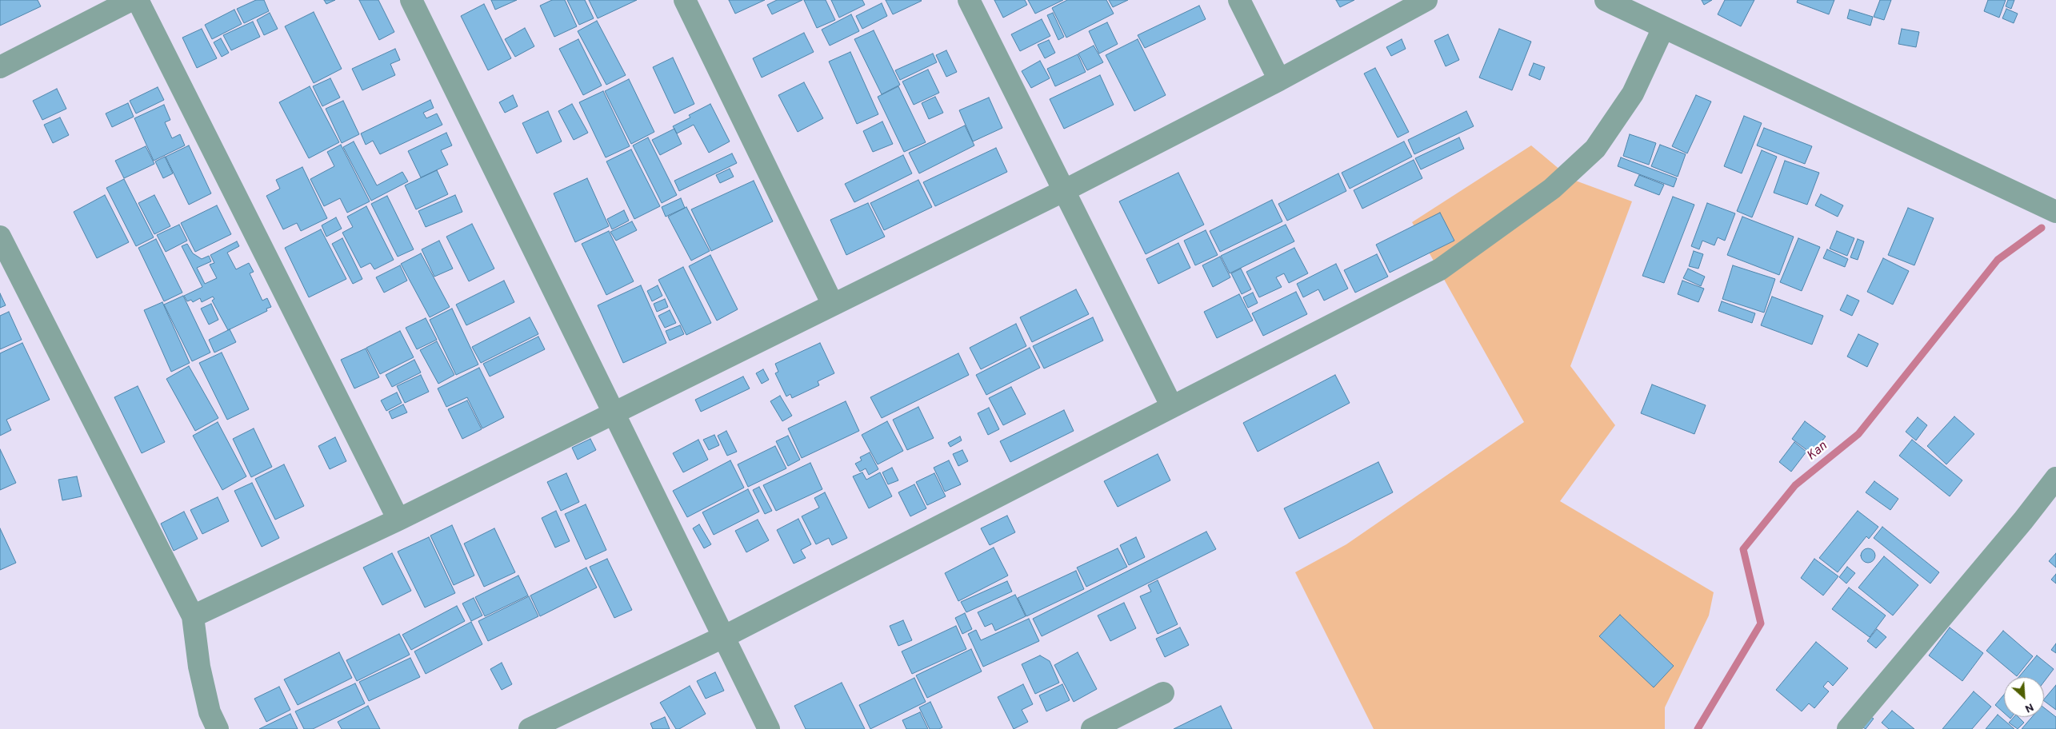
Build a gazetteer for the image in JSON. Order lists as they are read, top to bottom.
{
  "water": ["Kan"],
  "north": "bottom right"
}
